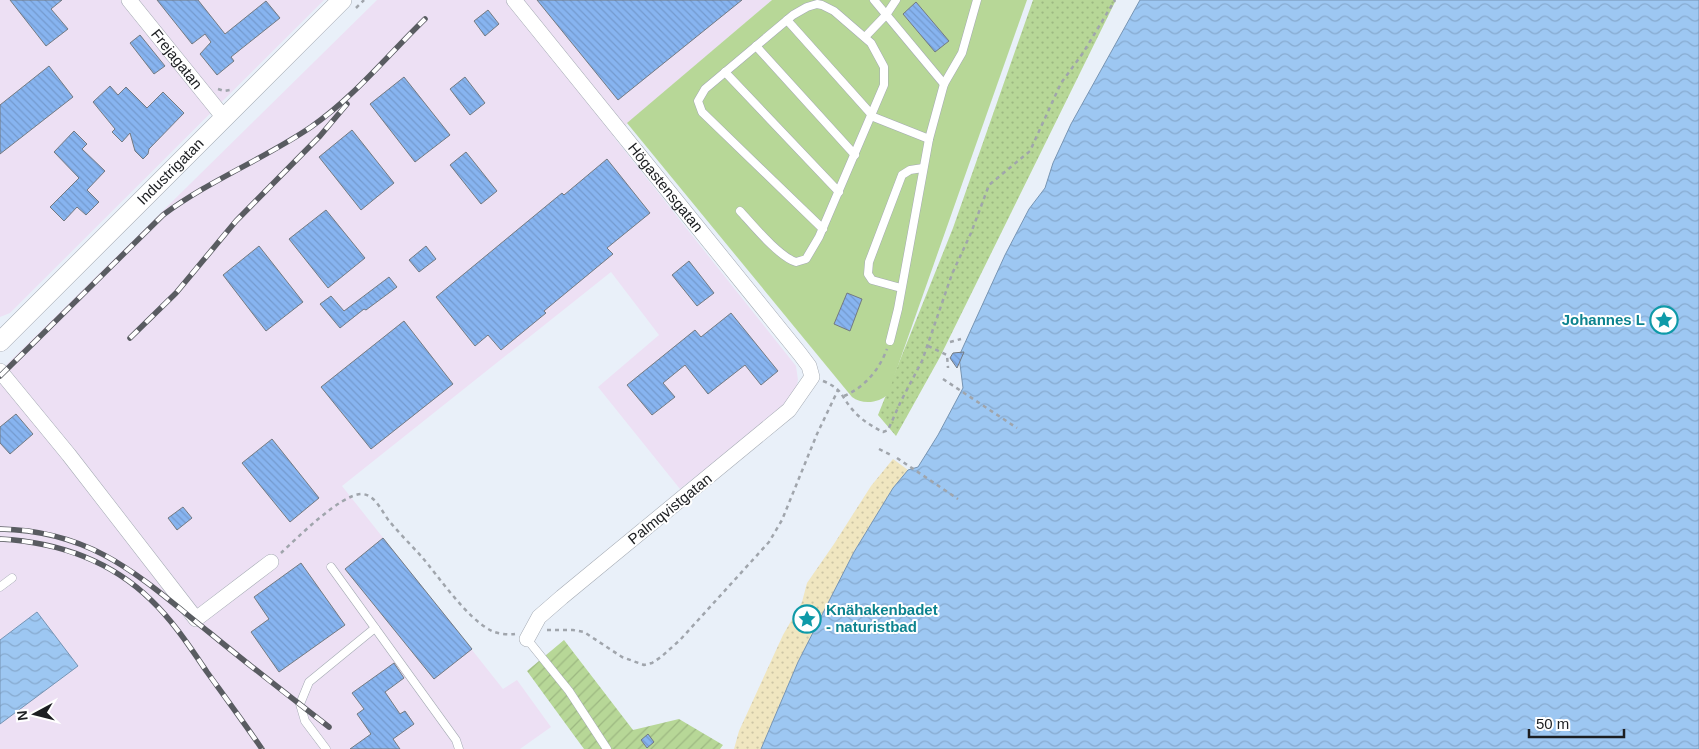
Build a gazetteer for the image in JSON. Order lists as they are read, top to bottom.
{
  "streets": {
    "street": [
      "Frejagatan",
      "Industrigatan",
      "Högastensgatan",
      "Palmqvistgatan"
    ]
  },
  "crossings": [
    ["Frejagatan", "Industrigatan"],
    ["Högastensgatan", "Palmqvistgatan"]
  ],
  "places": {
    "place": ["Johannes L", "Knähakenbadet - naturistbad"]
  },
  "scale_bar": "50 m",
  "north": "left"
}
